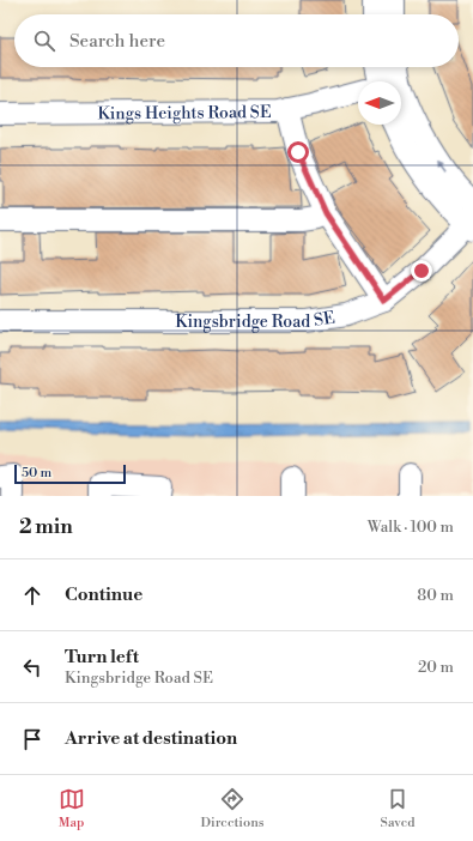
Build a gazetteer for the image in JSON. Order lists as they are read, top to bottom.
{
  "streets": {
    "street": ["Kings Heights Road SE", "Kingsbridge Road SE"]
  },
  "scale_bar": "50 m",
  "north": "left",
  "page": {
    "search": "Search here",
    "scale": "50 m",
    "heading": ["2 min", "Walk · 100 m"],
    "list": [
      ["Continue", "80 m"],
      ["Turn left", "Kingsbridge Road SE", "20 m"],
      "Arrive at destination"
    ],
    "nav": ["Map", "Directions", "Saved"]
  }
}
